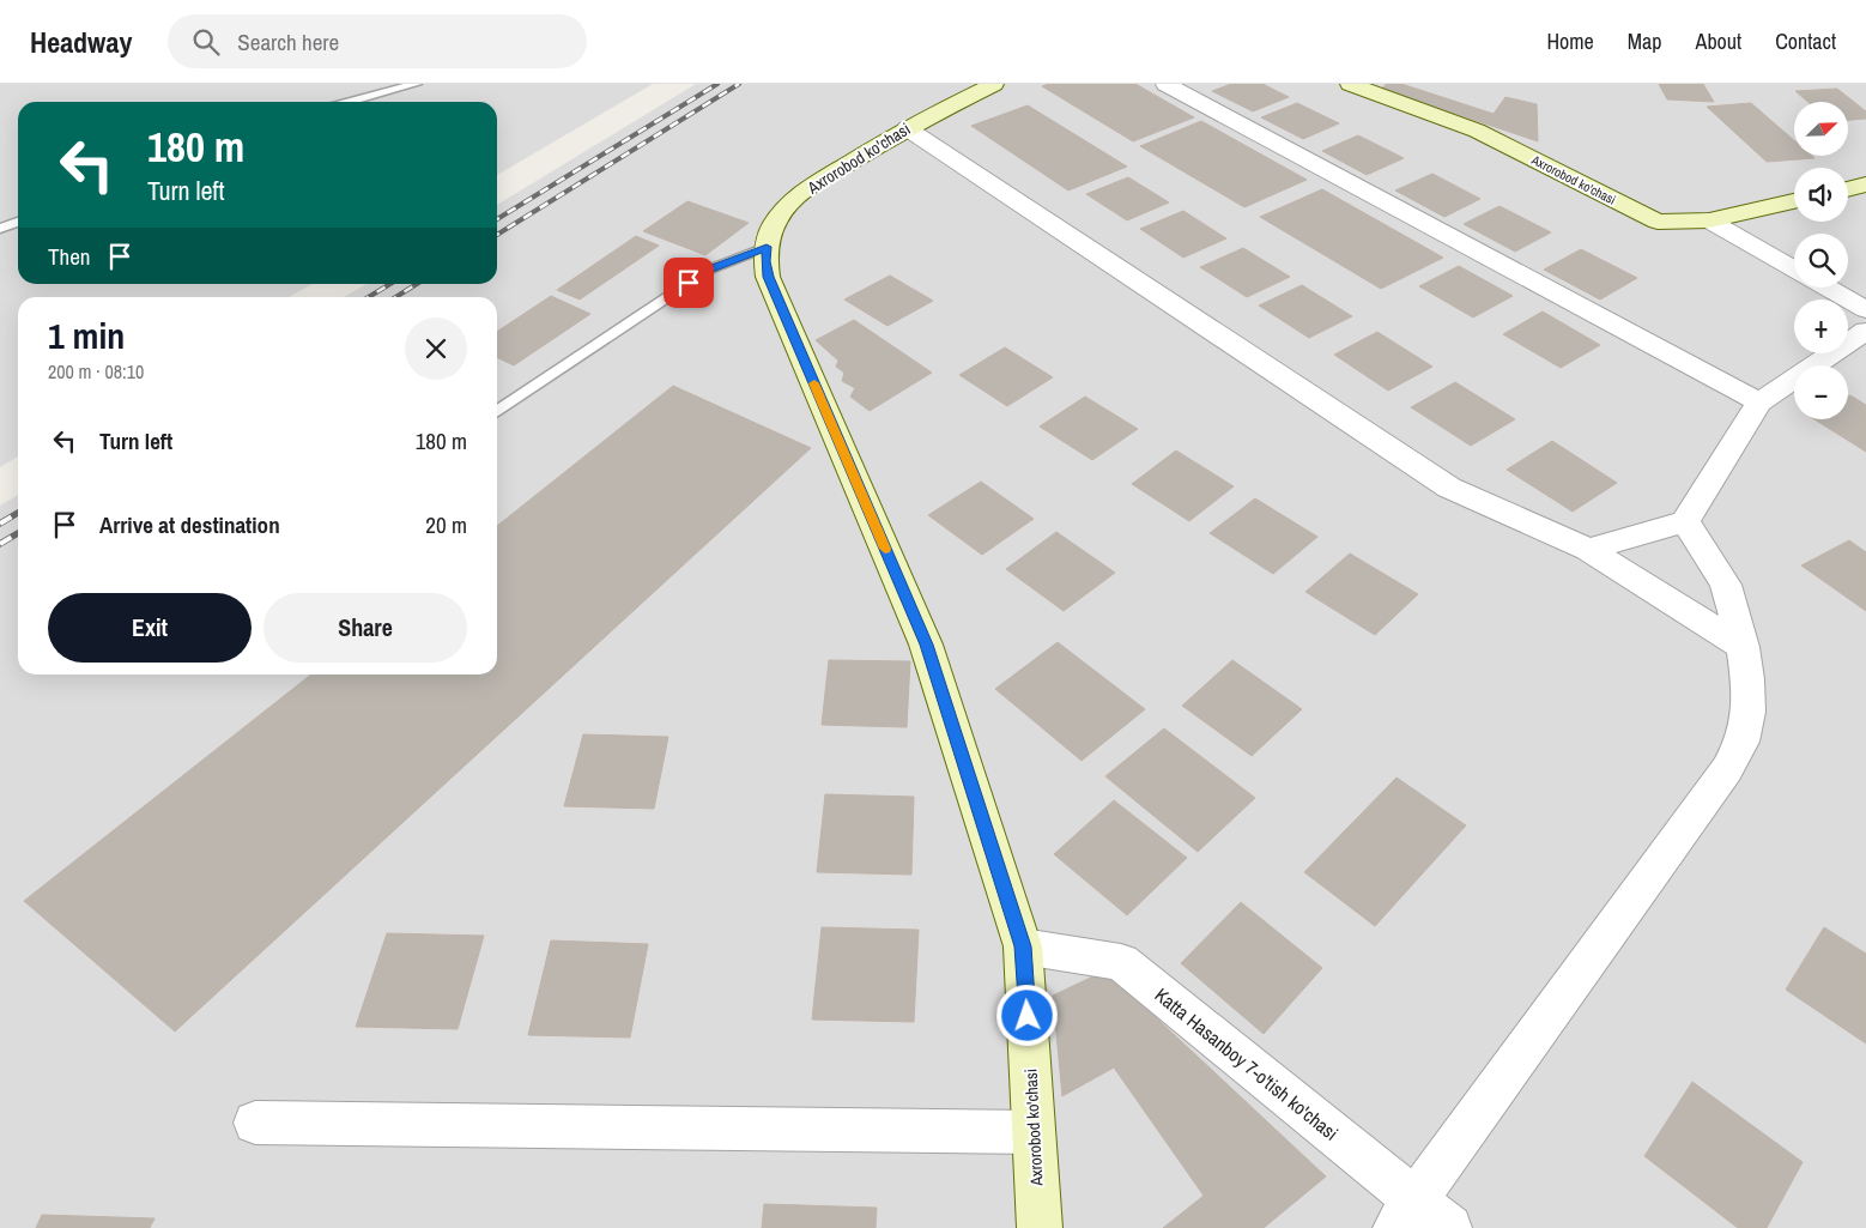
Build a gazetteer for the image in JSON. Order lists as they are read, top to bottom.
{
  "streets": {
    "street": ["Axrorobod ko'chasi", "Katta Hasanboy 7-o'tish ko'chasi"]
  },
  "crossings": [
    ["Axrorobod ko'chasi", "Katta Hasanboy 7-o'tish ko'chasi"]
  ],
  "north": "top right",
  "page": {
    "header": "Headway",
    "search": "Search here",
    "nav": [
      "Home",
      "Map",
      "About",
      "Contact"
    ],
    "map_buttons": ["+", "−"],
    "turn": ["180 m", "Turn left"],
    "then": "Then",
    "heading": ["1 min", "200 m · 08:10"],
    "list": [
      {
        "name": "Turn left",
        "value": "180 m"
      },
      {
        "name": "Arrive at destination",
        "value": "20 m"
      }
    ],
    "buttons": ["Exit", "Share"]
  }
}
